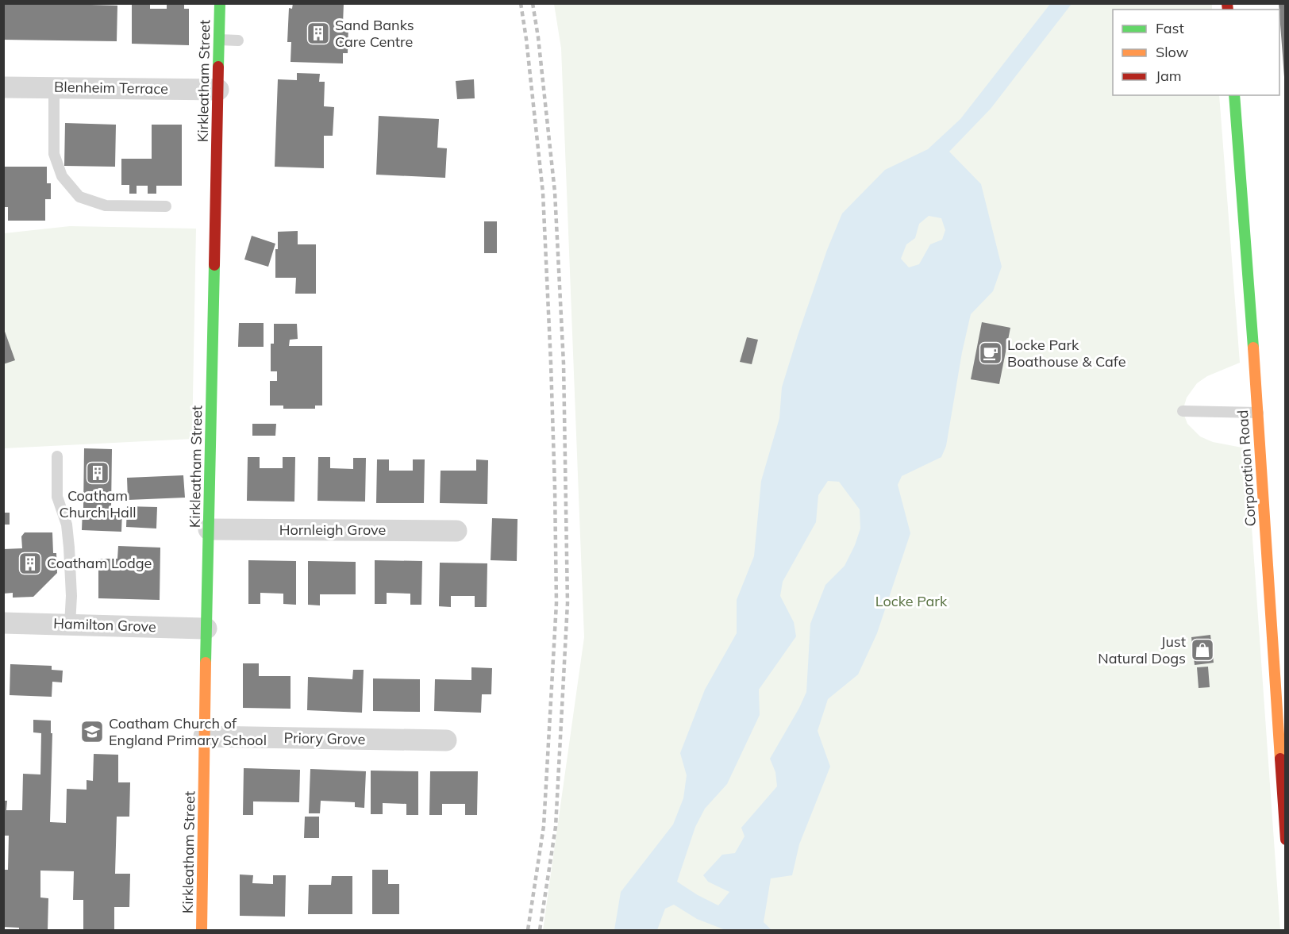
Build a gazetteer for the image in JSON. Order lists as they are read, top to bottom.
{
  "streets": {
    "street": [
      "Kirkleatham Street",
      "Blenheim Terrace",
      "Corporation Road",
      "Hornleigh Grove",
      "Hamilton Grove",
      "Priory Grove"
    ]
  },
  "crossings": [
    ["Kirkleatham Street", "Blenheim Terrace"],
    ["Kirkleatham Street", "Hornleigh Grove"],
    ["Kirkleatham Street", "Hamilton Grove"],
    ["Kirkleatham Street", "Priory Grove"]
  ],
  "parks": ["Locke Park"],
  "places": {
    "building": ["Sand Banks Care Centre", "Coatham Church Hall", "Coatham Lodge"],
    "cafe": ["Locke Park Boathouse & Cafe"],
    "shop": ["Just Natural Dogs"],
    "school or university": ["Coatham Church of England Primary School"]
  },
  "legend": ["Fast", "Slow", "Jam"]
}
